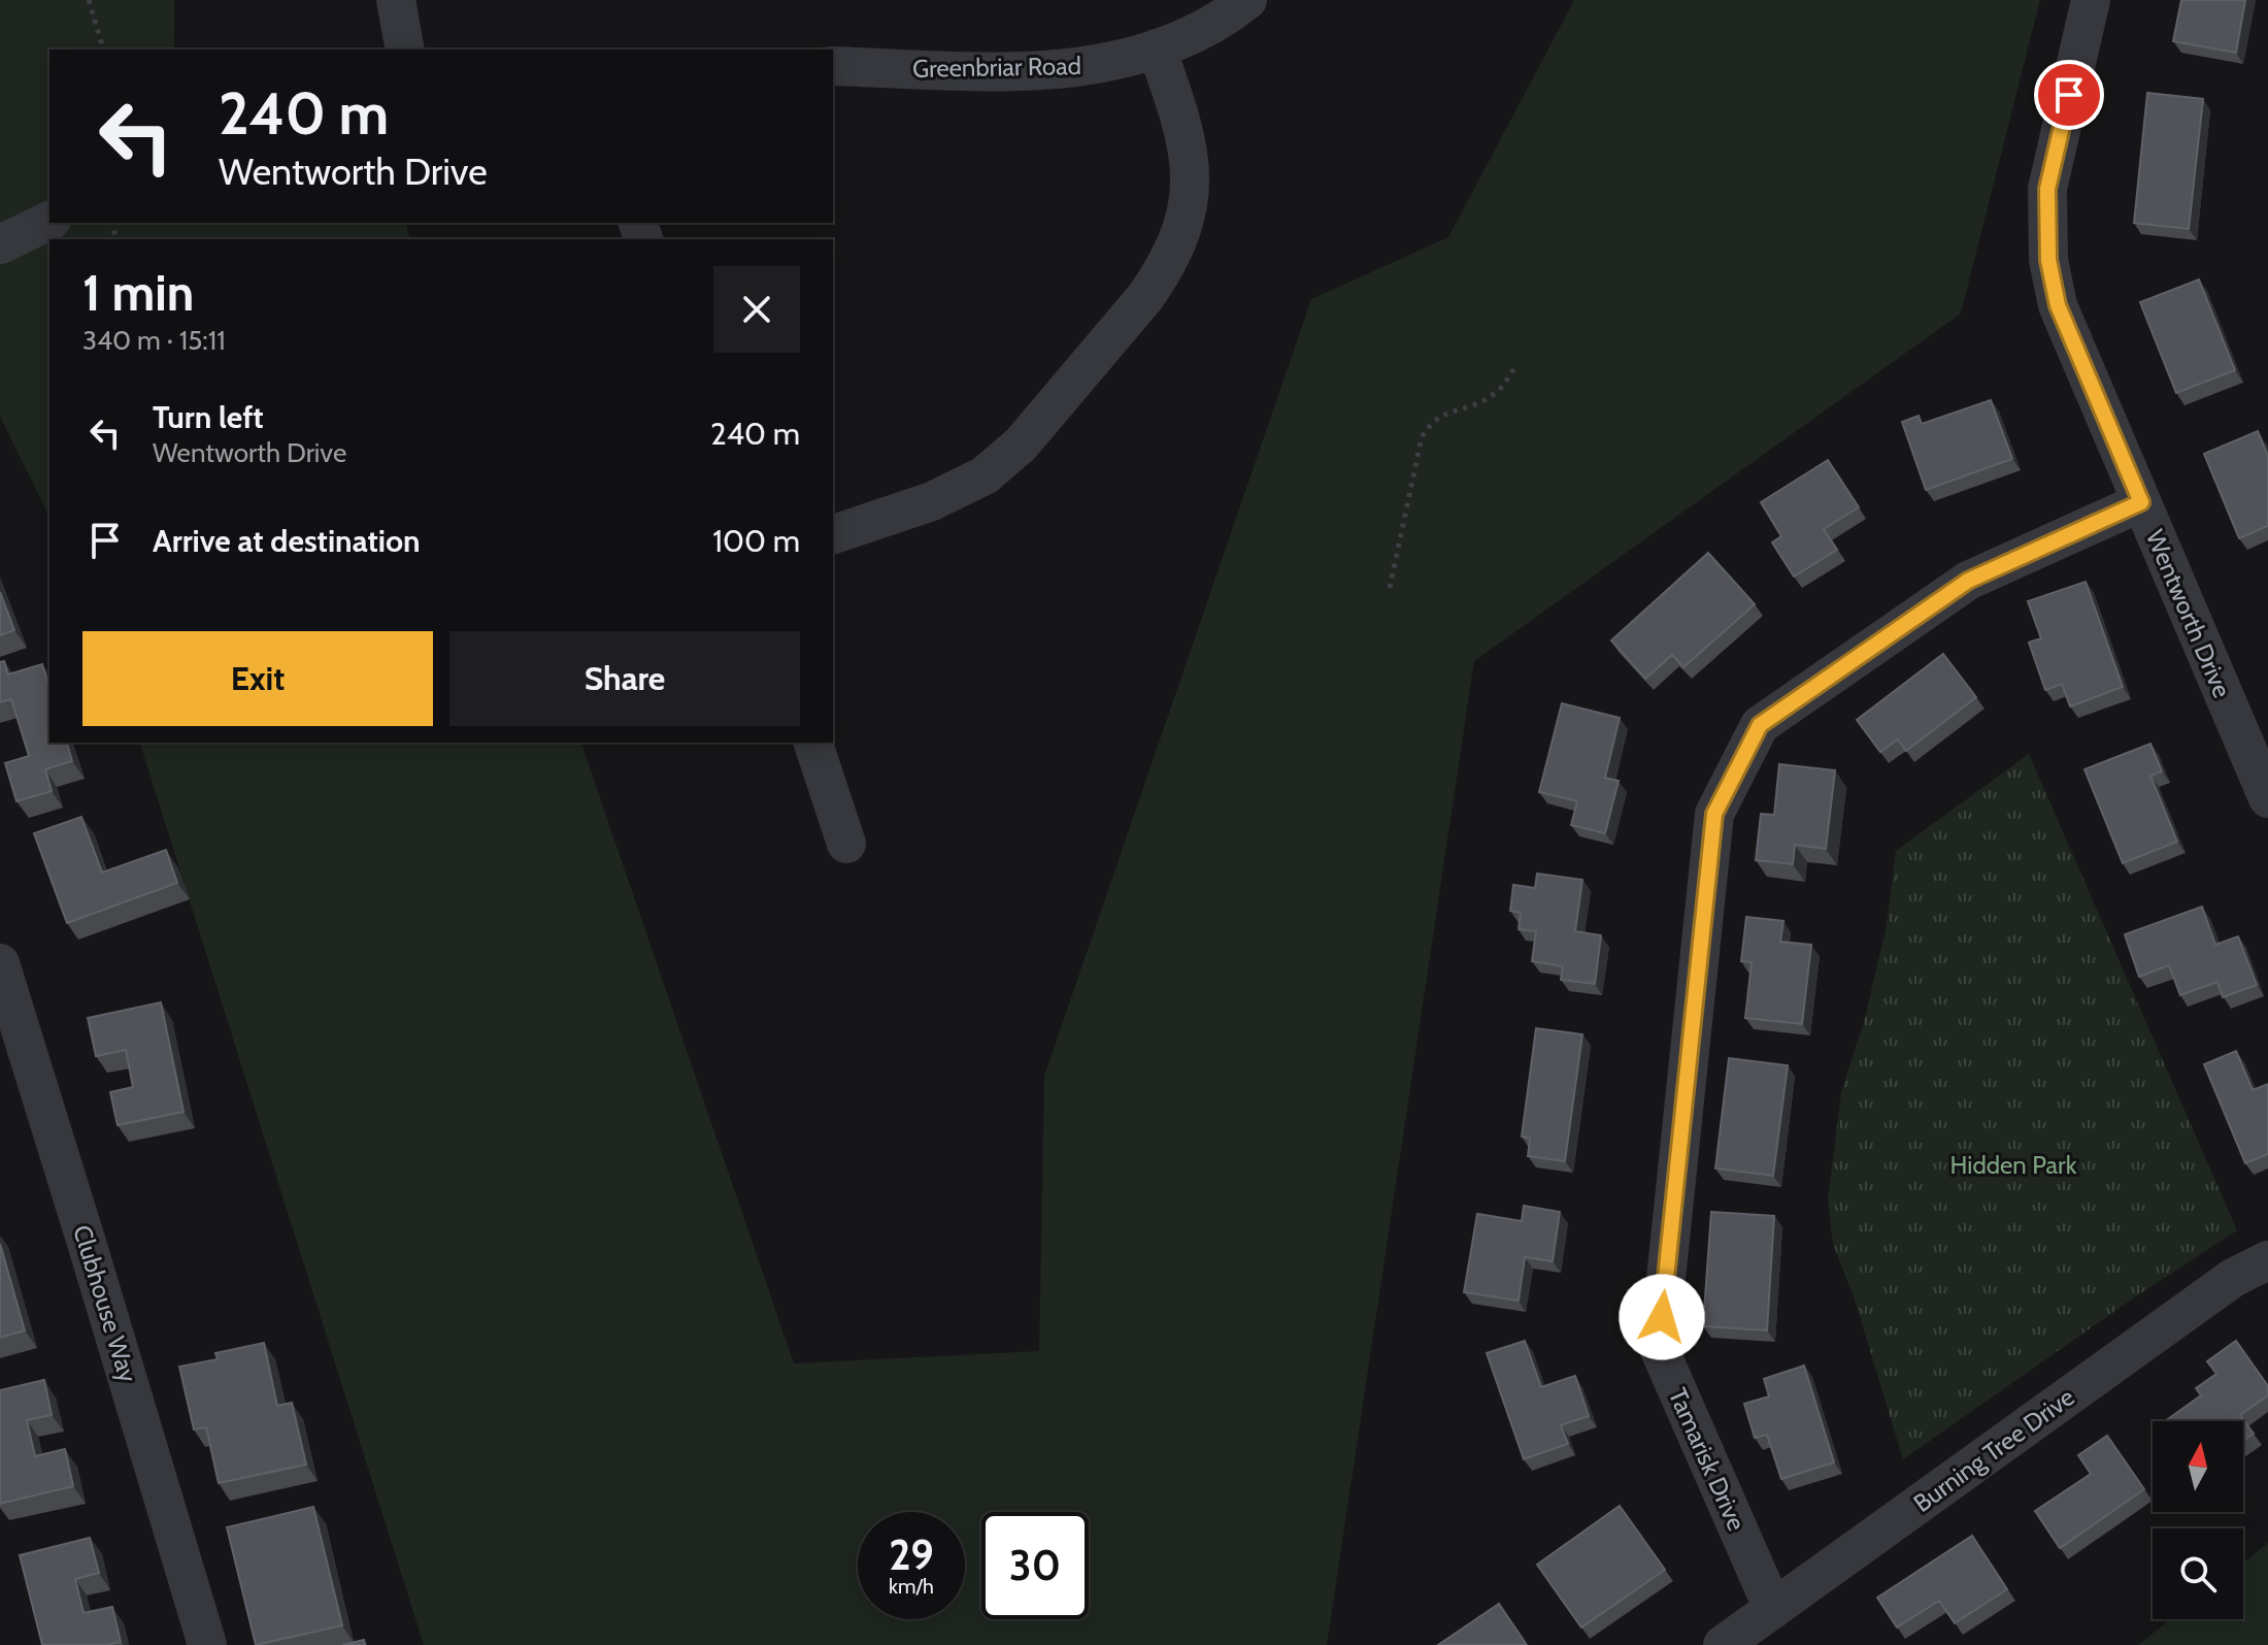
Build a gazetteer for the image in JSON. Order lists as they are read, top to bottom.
{
  "streets": {
    "street": [
      "Greenbriar Road",
      "Wentworth Drive",
      "Clubhouse Way",
      "Burning Tree Drive",
      "Tamarisk Drive"
    ]
  },
  "crossings": [
    ["Wentworth Drive", "Tamarisk Drive"],
    ["Burning Tree Drive", "Tamarisk Drive"]
  ],
  "parks": ["Hidden Park"],
  "north": "top",
  "page": {
    "turn": ["240 m", "Wentworth Drive"],
    "heading": ["1 min", "340 m · 15:11"],
    "list": [
      {
        "name": "Turn left",
        "note": "Wentworth Drive",
        "value": "240 m"
      },
      {
        "name": "Arrive at destination",
        "value": "100 m"
      }
    ],
    "buttons": ["Exit", "Share"],
    "speed": "29 km/h",
    "limit": "30"
  }
}
